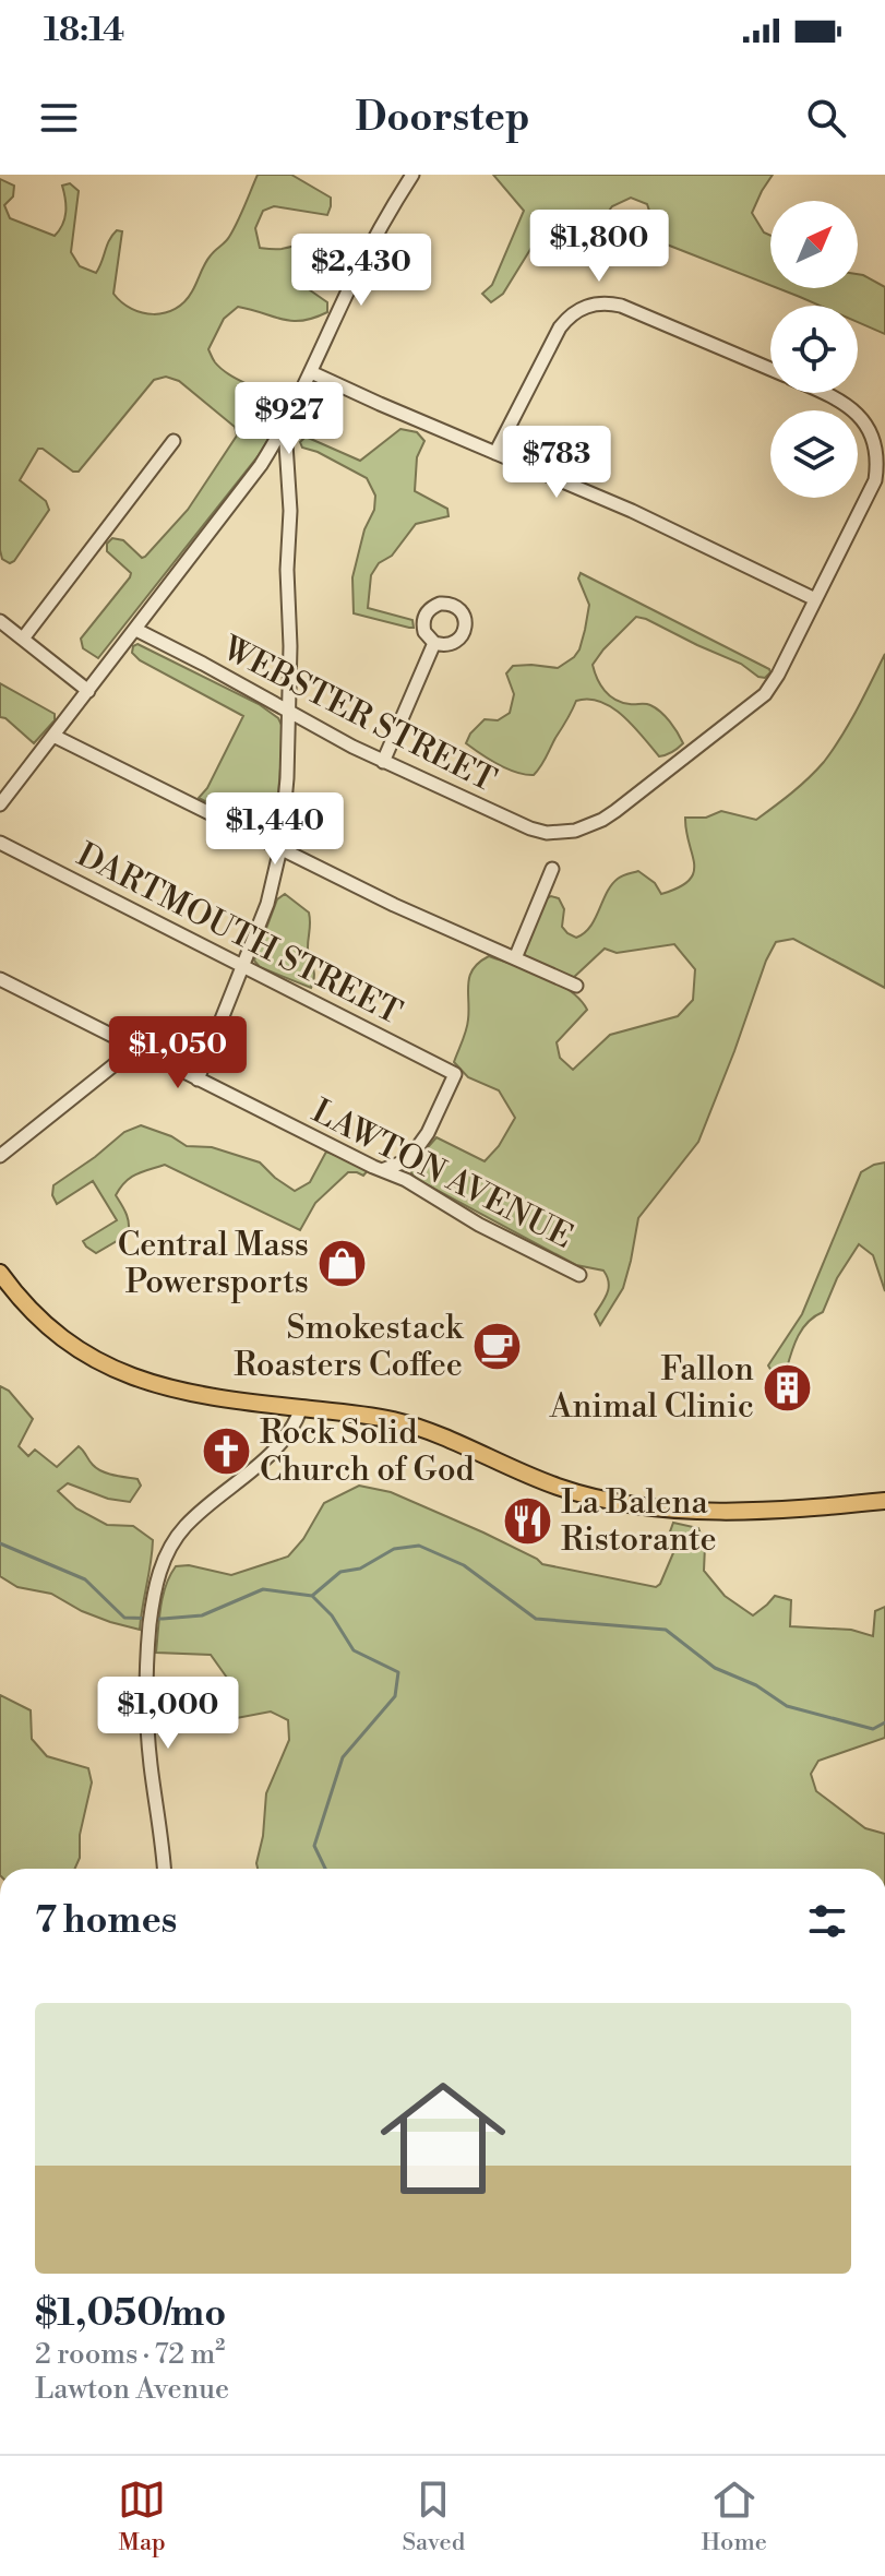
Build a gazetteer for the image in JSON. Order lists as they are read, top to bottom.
{
  "streets": {
    "street": ["WEBSTER STREET", "DARTMOUTH STREET", "LAWTON AVENUE"]
  },
  "crossings": [
    ["DARTMOUTH STREET", "LAWTON AVENUE"]
  ],
  "places": {
    "shop": ["Central Mass Powersports"],
    "cafe": ["Smokestack Roasters Coffee"],
    "building": ["Fallon Animal Clinic"],
    "church": ["Rock Solid Church of God"],
    "restaurant": ["La Balena Ristorante"]
  },
  "north": "top right",
  "page": {
    "status": "18:14",
    "header": "Doorstep",
    "price": [
      "$1,800",
      "$2,430",
      "$927",
      "$783",
      "$1,440",
      "$1,050",
      "$1,000"
    ],
    "heading": "7 homes",
    "list": [
      {
        "name": "$1,050/mo",
        "note": "2 rooms · 72 m² · Lawton Avenue"
      }
    ],
    "tabs": ["Map", "Saved", "Home"]
  }
}
